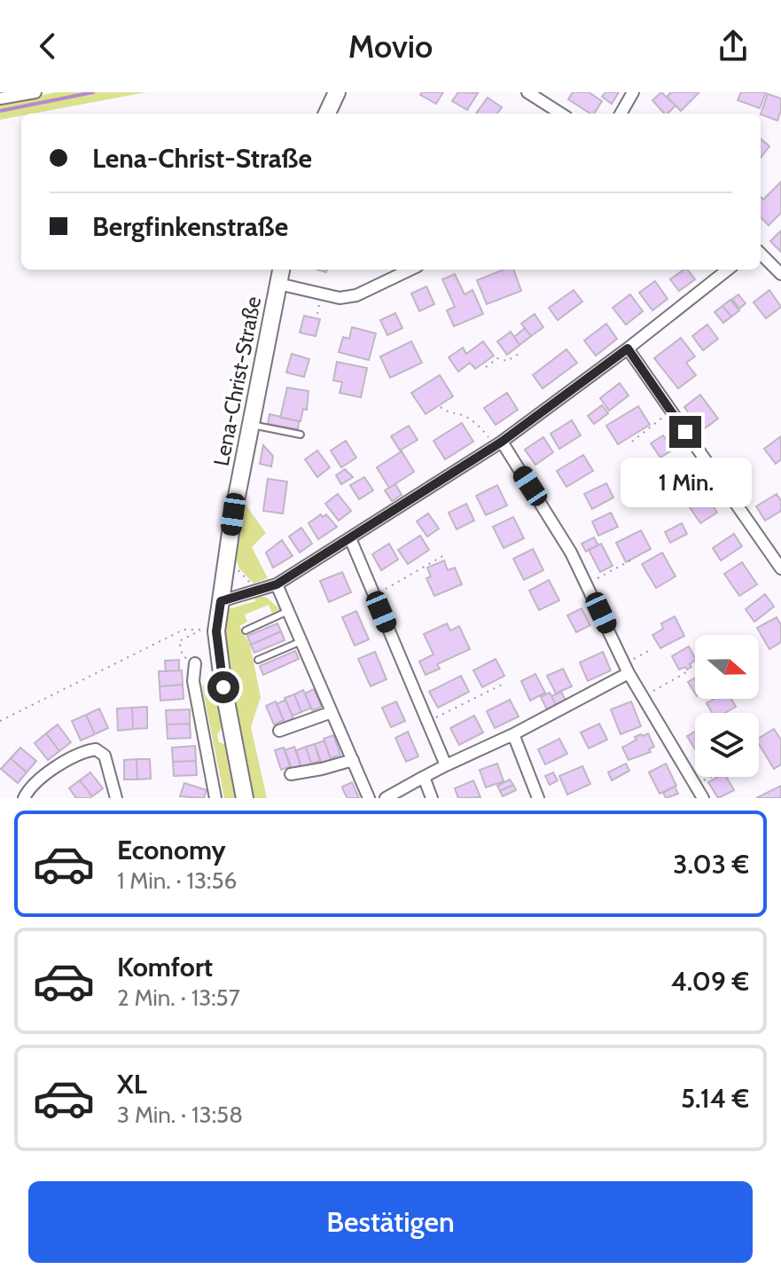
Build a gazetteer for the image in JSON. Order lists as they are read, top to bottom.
{
  "streets": {
    "street": ["Lena-Christ-Straße"]
  },
  "north": "right",
  "page": {
    "header": "Movio",
    "banner": ["Lena-Christ-Straße", "Bergfinkenstraße"],
    "bubble": "1 Min.",
    "list": [
      {
        "name": "Economy",
        "note": "1 Min. · 13:56",
        "value": "3.03 €"
      },
      {
        "name": "Komfort",
        "note": "2 Min. · 13:57",
        "value": "4.09 €"
      },
      {
        "name": "XL",
        "note": "3 Min. · 13:58",
        "value": "5.14 €"
      }
    ],
    "buttons": "Bestätigen"
  }
}
